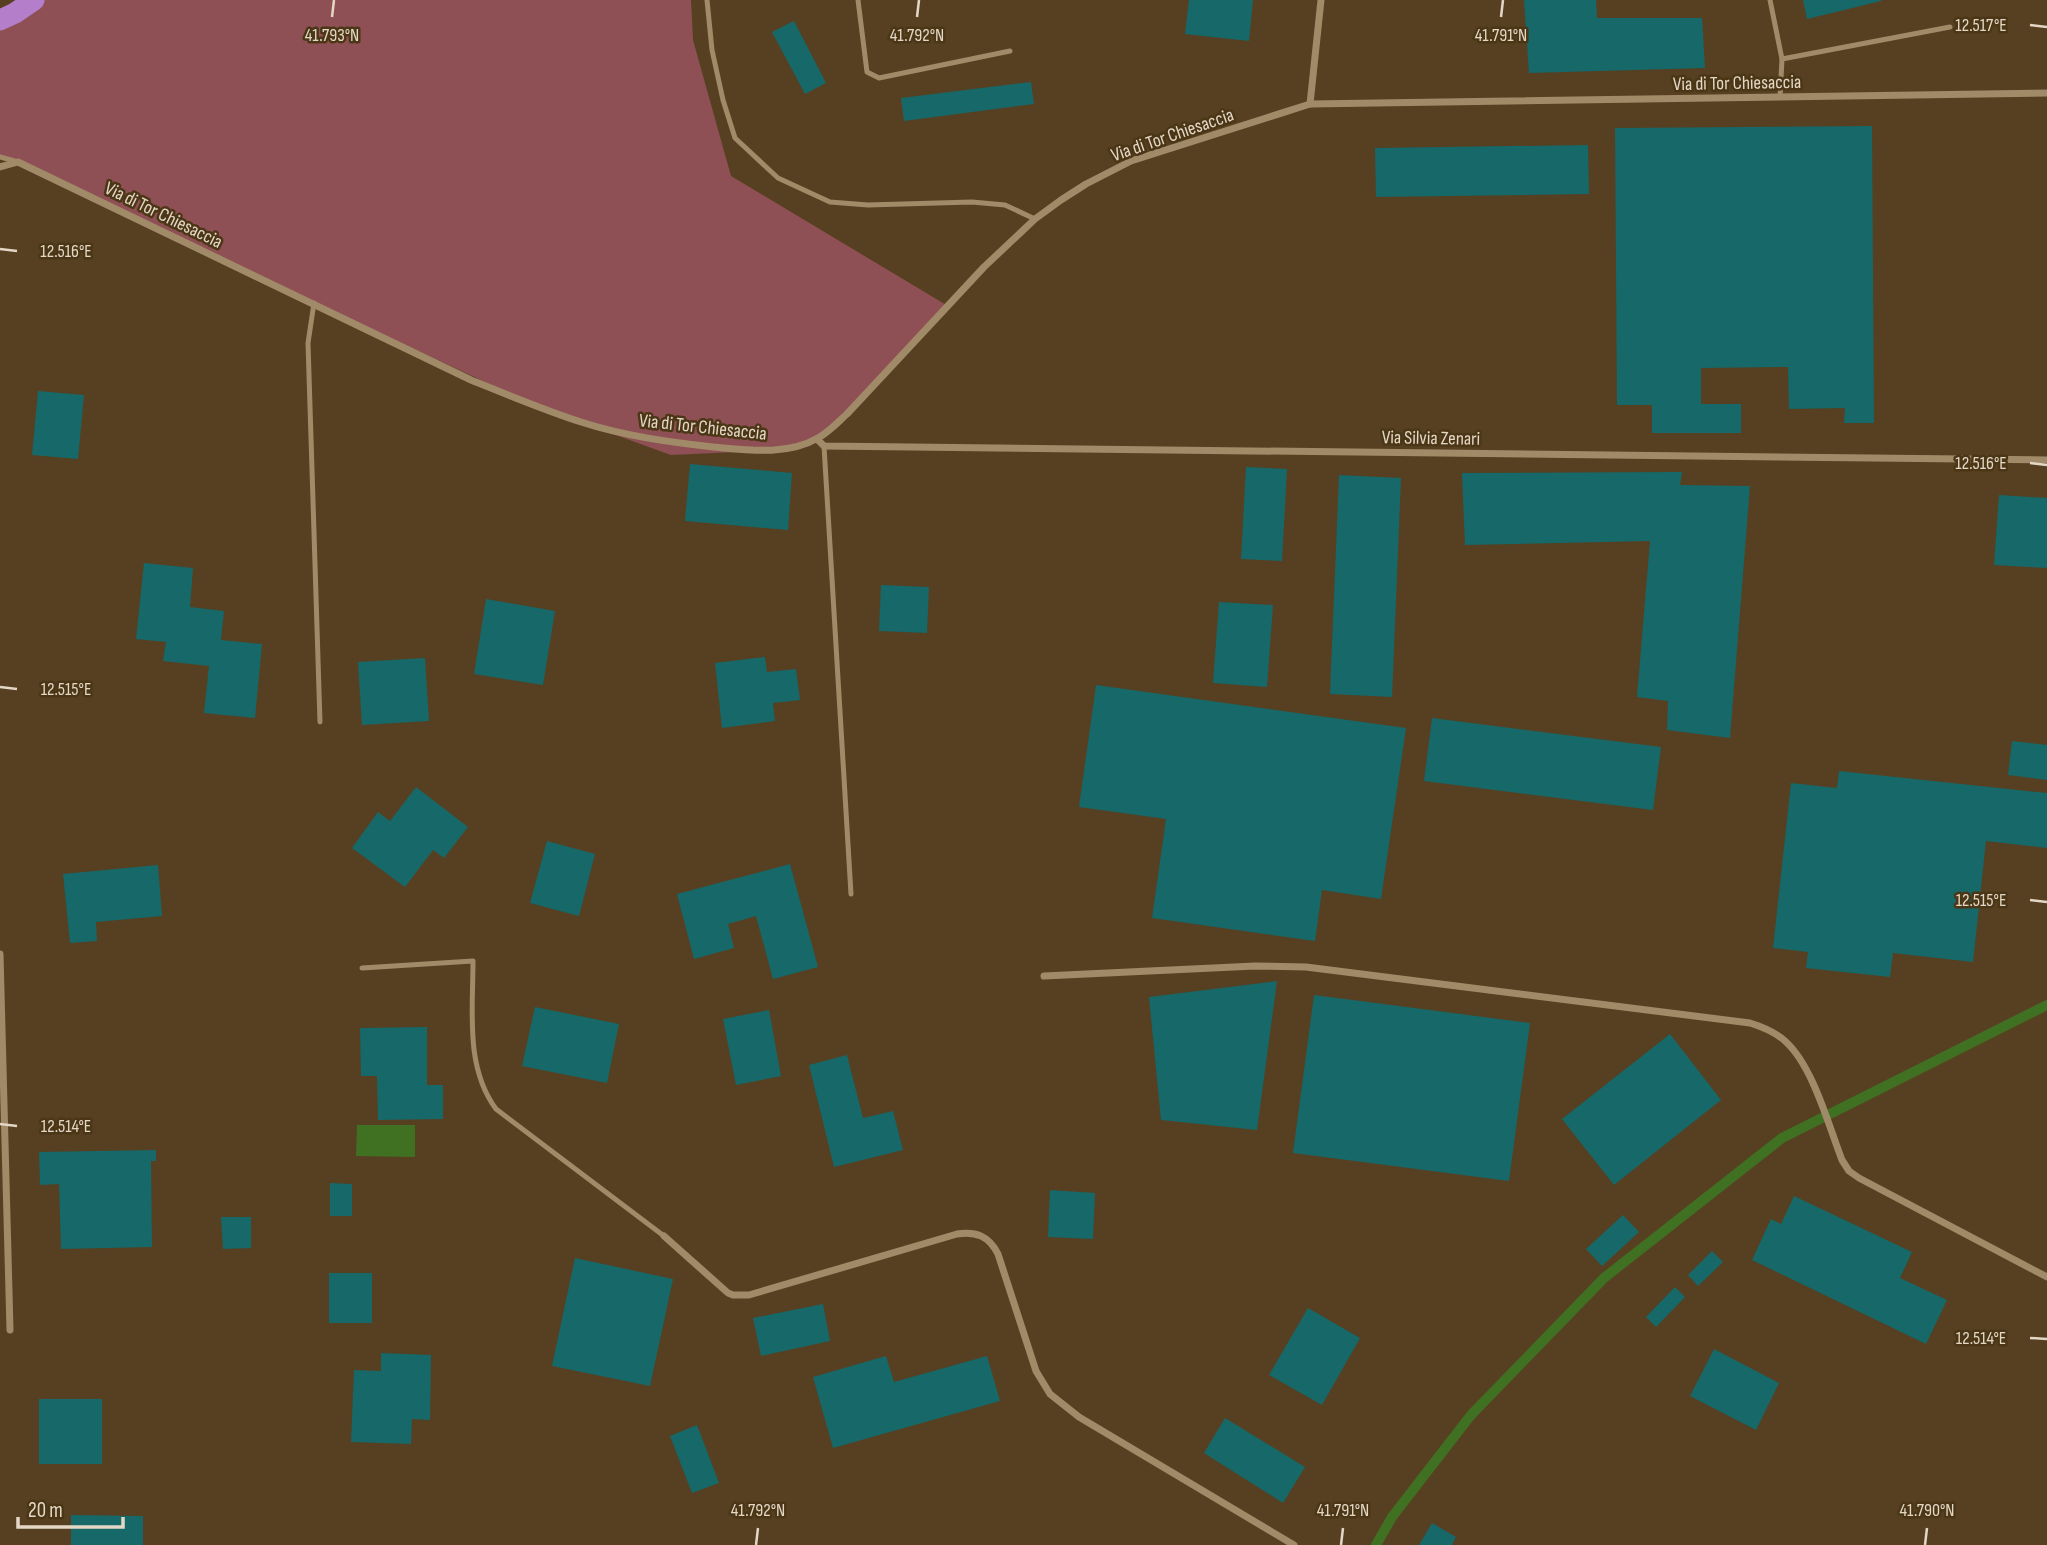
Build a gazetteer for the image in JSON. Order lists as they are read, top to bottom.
{
  "streets": {
    "street": ["Via di Tor Chiesaccia", "Via Silvia Zenari"]
  },
  "scale_bar": "20 m",
  "coordinates": [
    "12.517°E",
    "41.793°N",
    "41.792°N",
    "41.791°N",
    "12.516°E",
    "12.515°E",
    "12.514°E",
    "41.790°N"
  ]
}
